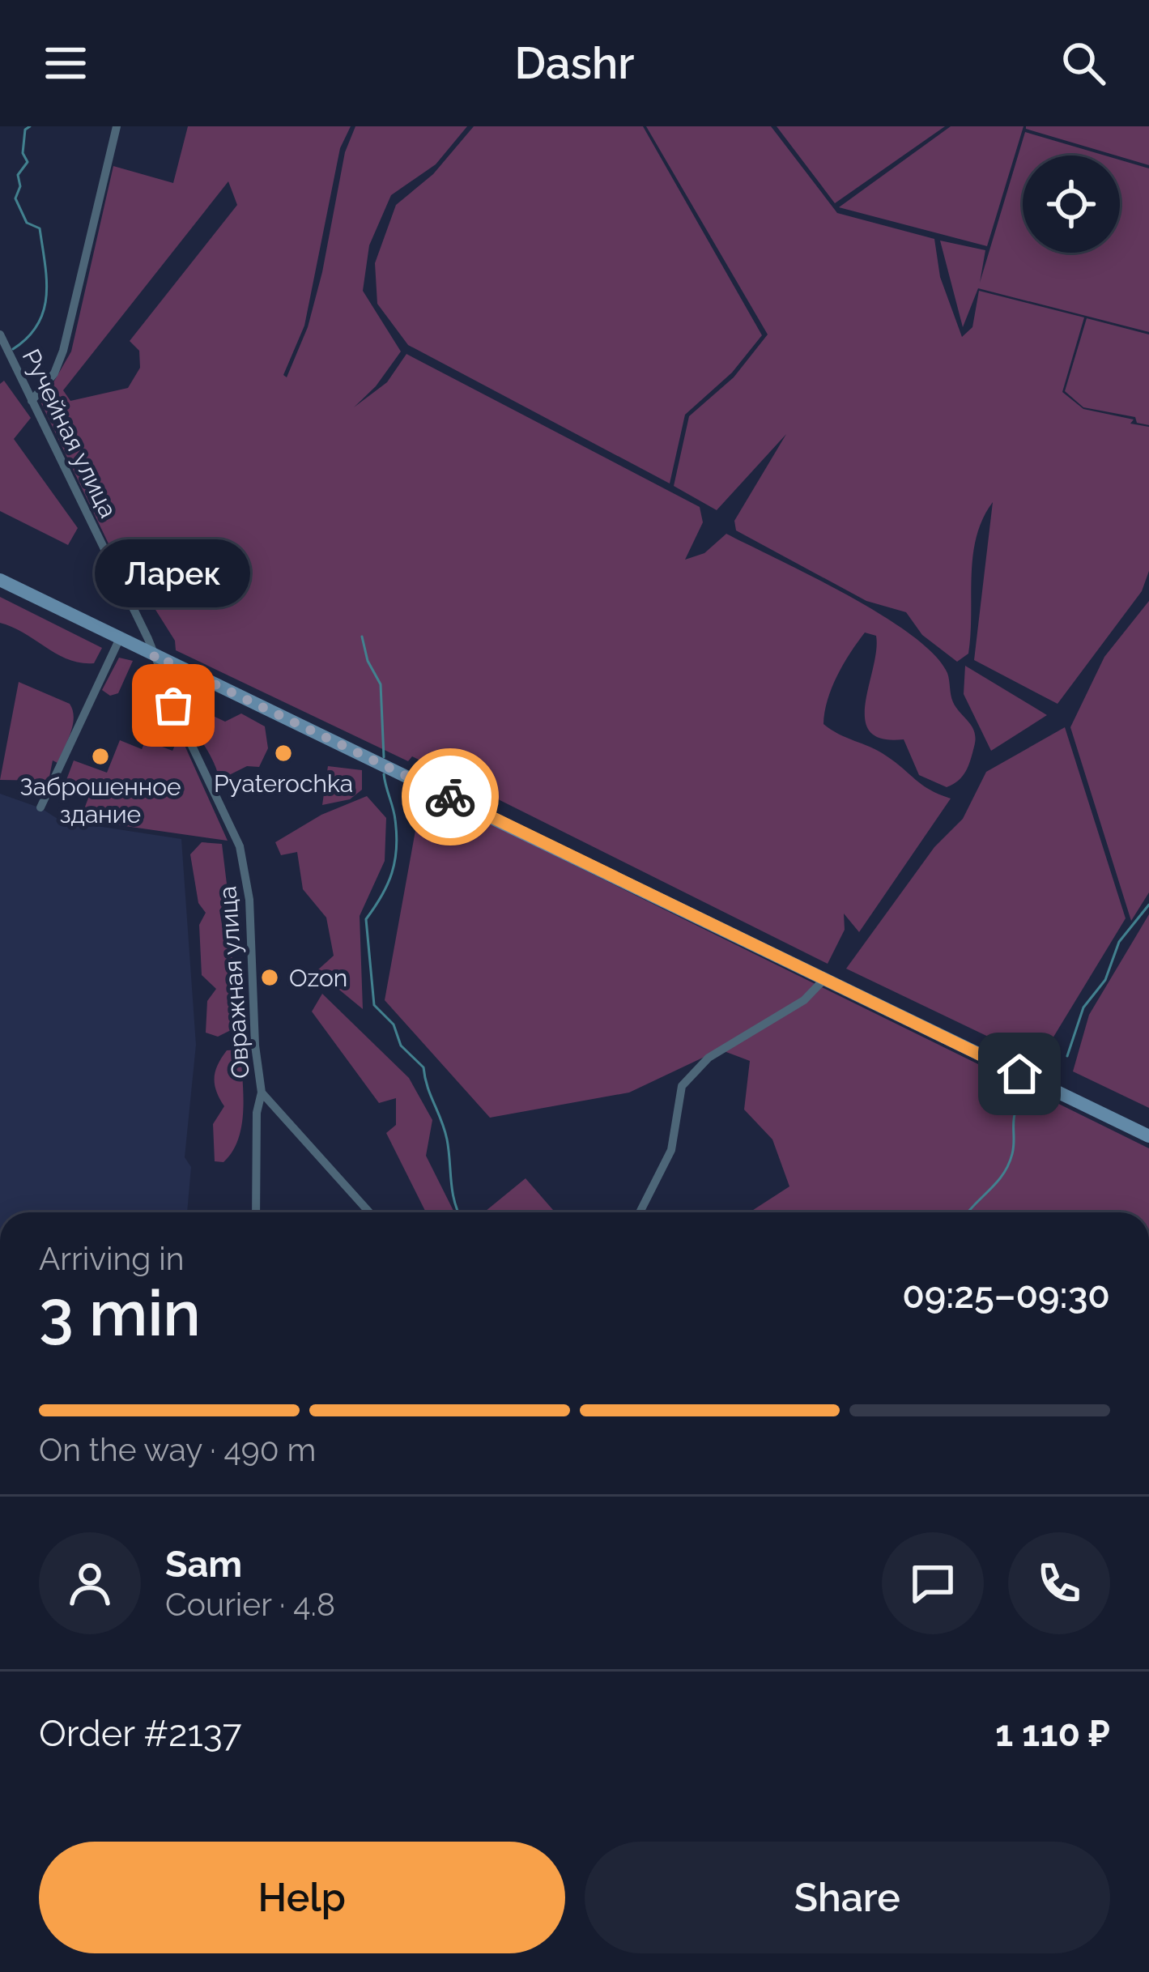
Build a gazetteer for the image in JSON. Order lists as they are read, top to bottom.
{
  "streets": {
    "street": ["Ручейная улица", "Овражная улица"]
  },
  "crossings": [
    ["Ручейная улица", "Овражная улица"]
  ],
  "places": [
    "Ларек",
    "Pyaterochka",
    "Заброшенное здание",
    "Ozon"
  ],
  "page": {
    "header": "Dashr",
    "bubble": "Ларек",
    "heading": ["3 min", "Arriving in", "09:25–09:30"],
    "panel": [
      "Sam",
      "Courier · 4.8",
      "Order #2137",
      "1 110 ₽"
    ],
    "bar": "On the way · 490 m",
    "buttons": ["Help", "Share"]
  }
}
